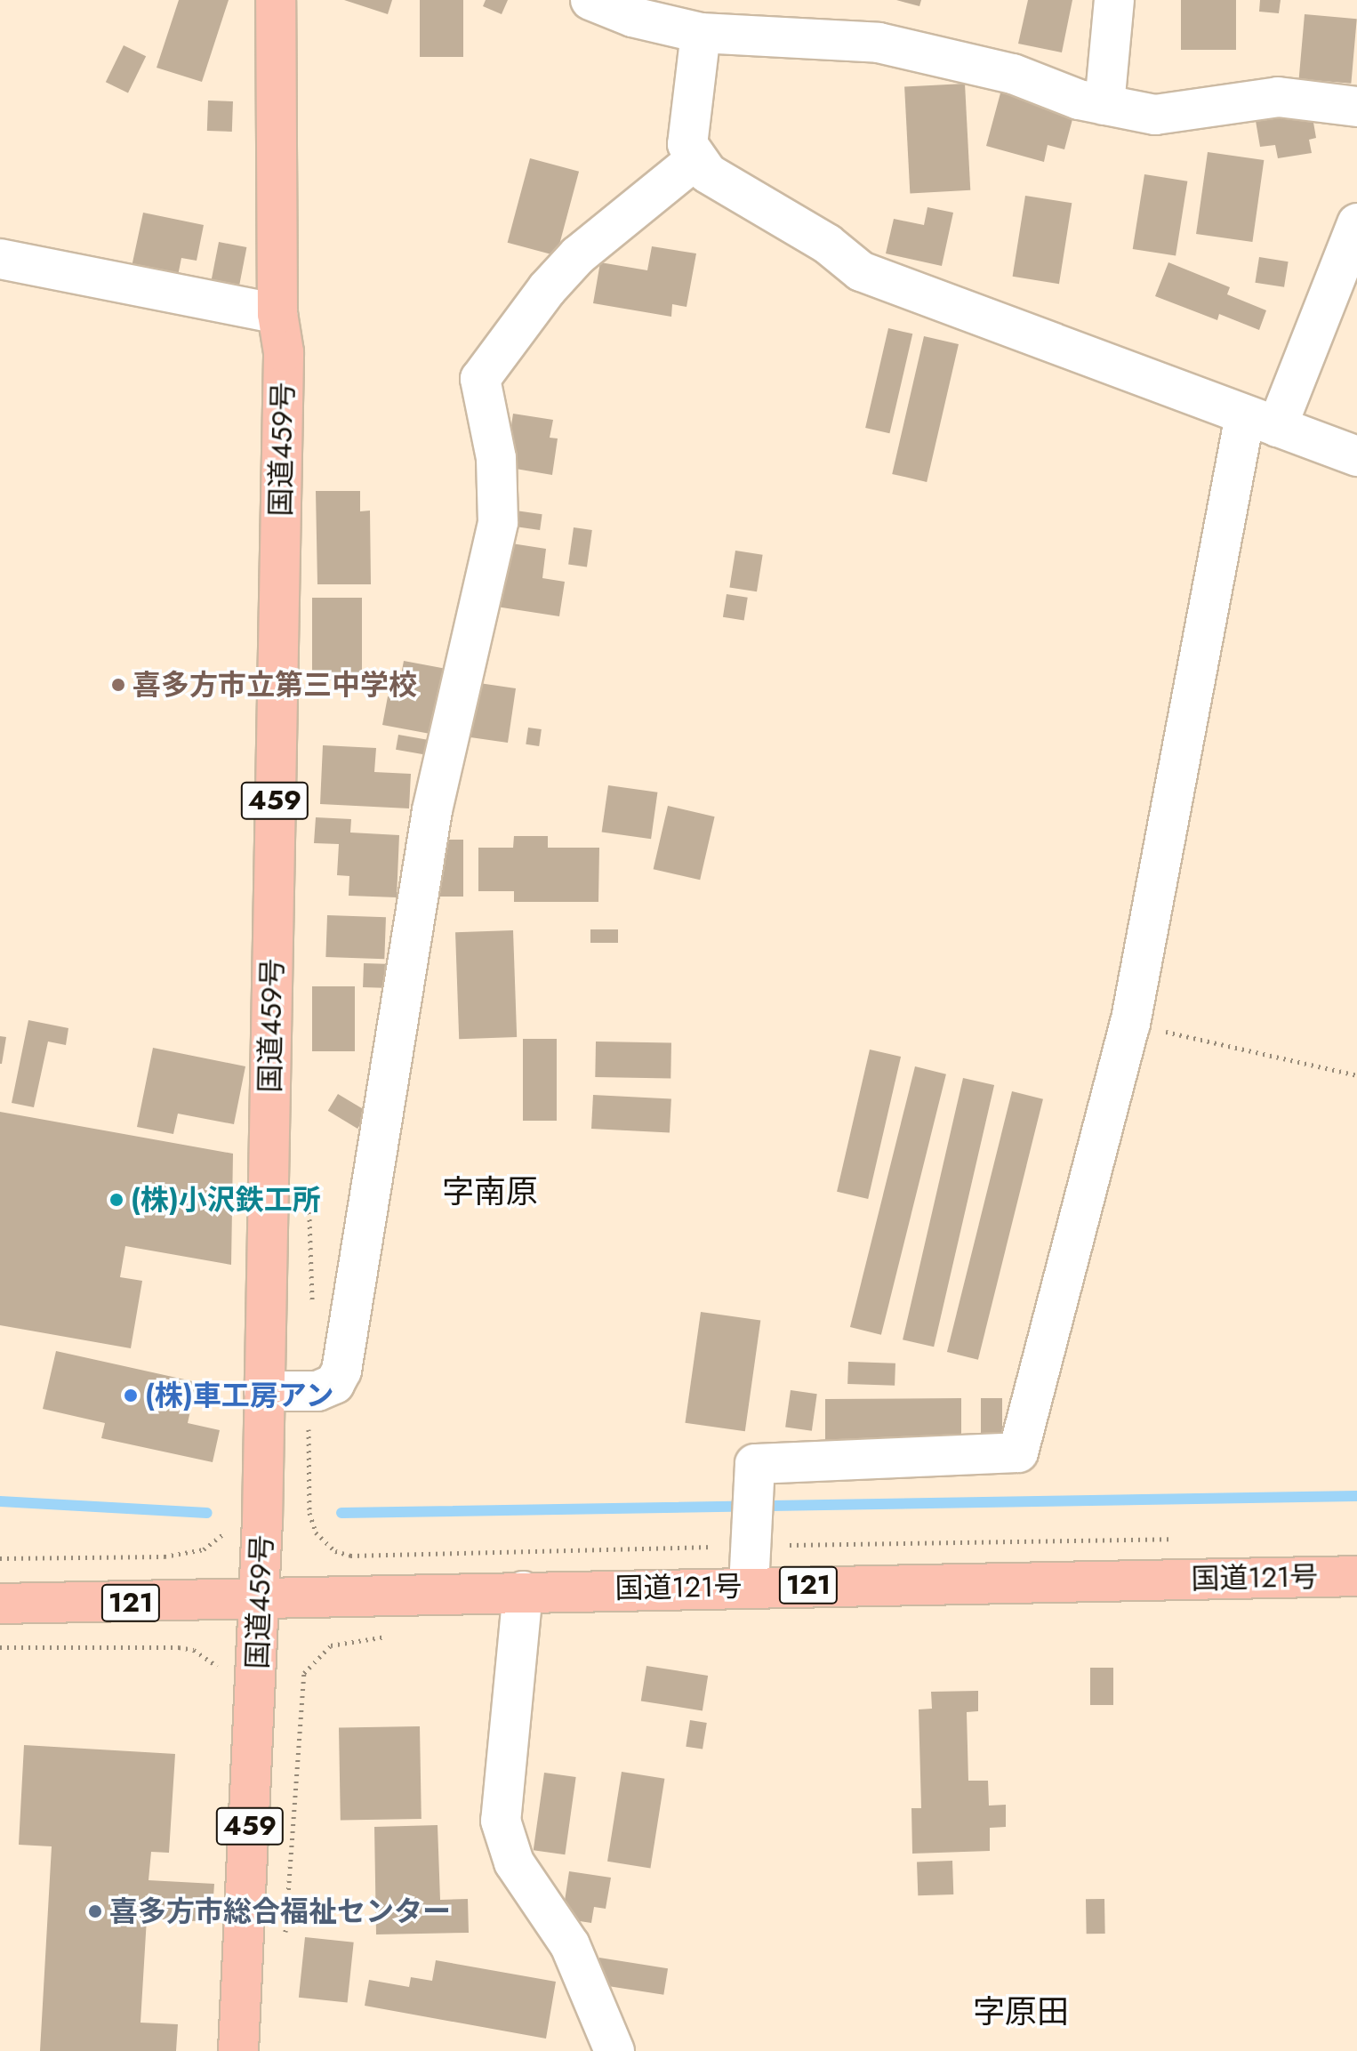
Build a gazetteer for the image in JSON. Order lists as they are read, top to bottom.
{
  "streets": {
    "highway": [
      "国道459号",
      "459",
      "国道121号",
      "121"
    ]
  },
  "crossings": [
    ["国道459号", "国道121号"]
  ],
  "districts": ["字南原", "字原田"],
  "places": [
    "喜多方市立第三中学校",
    "(株)小沢鉄工所",
    "(株)車工房アン",
    "喜多方市総合福祉センター"
  ]
}
